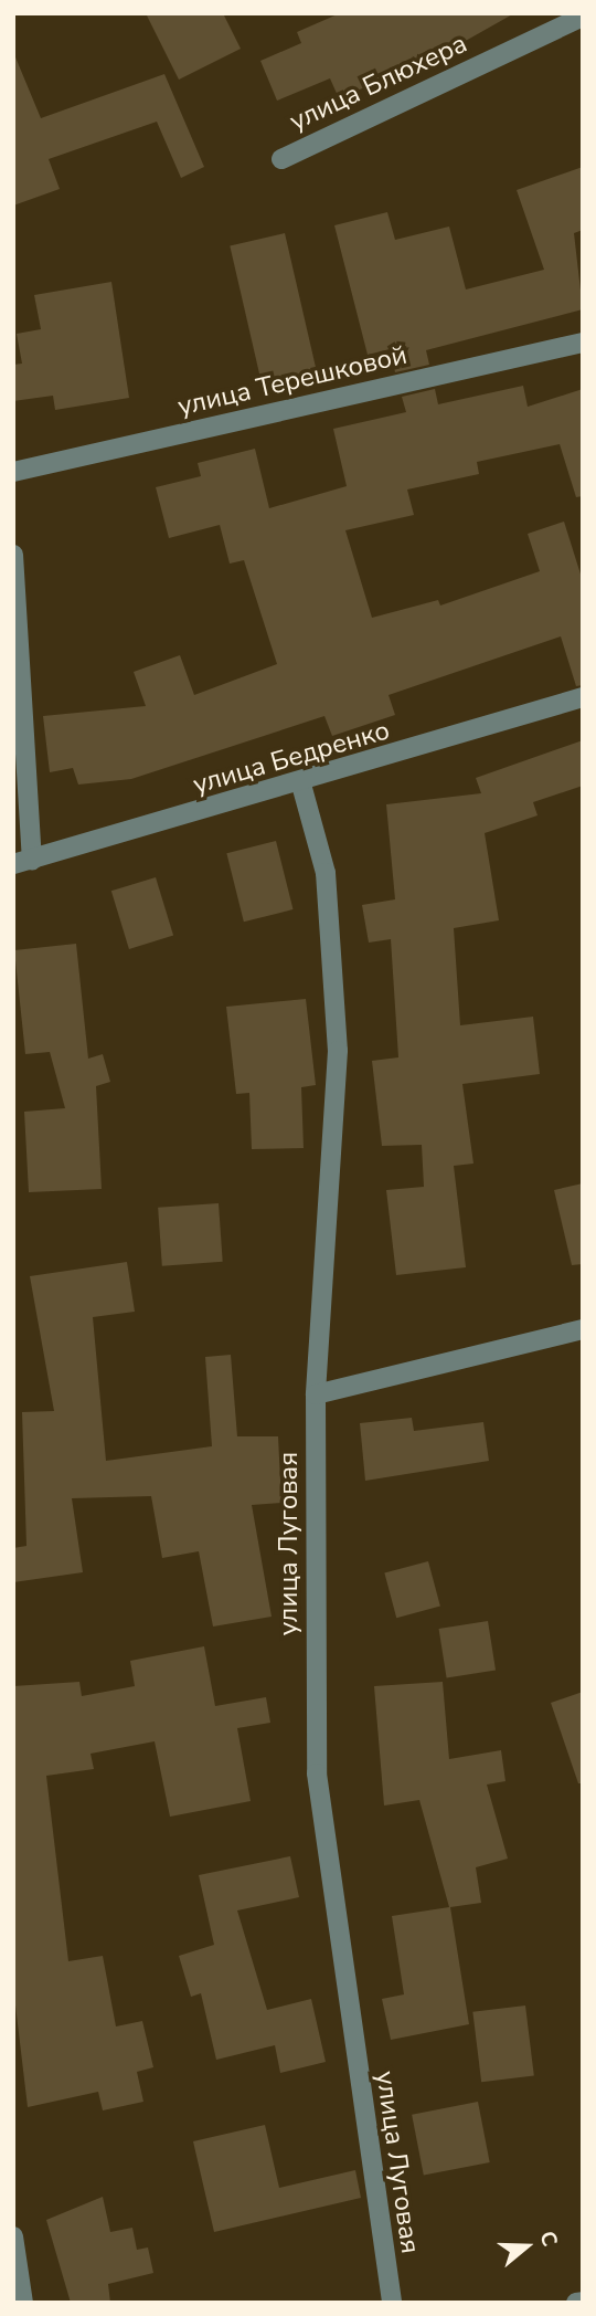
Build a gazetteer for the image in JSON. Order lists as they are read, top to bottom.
{
  "streets": {
    "street": [
      "улица Блюхера",
      "улица Терешковой",
      "улица Бедренко",
      "улица Луговая"
    ]
  },
  "crossings": [
    ["улица Бедренко", "улица Луговая"]
  ],
  "north": "right"
}
